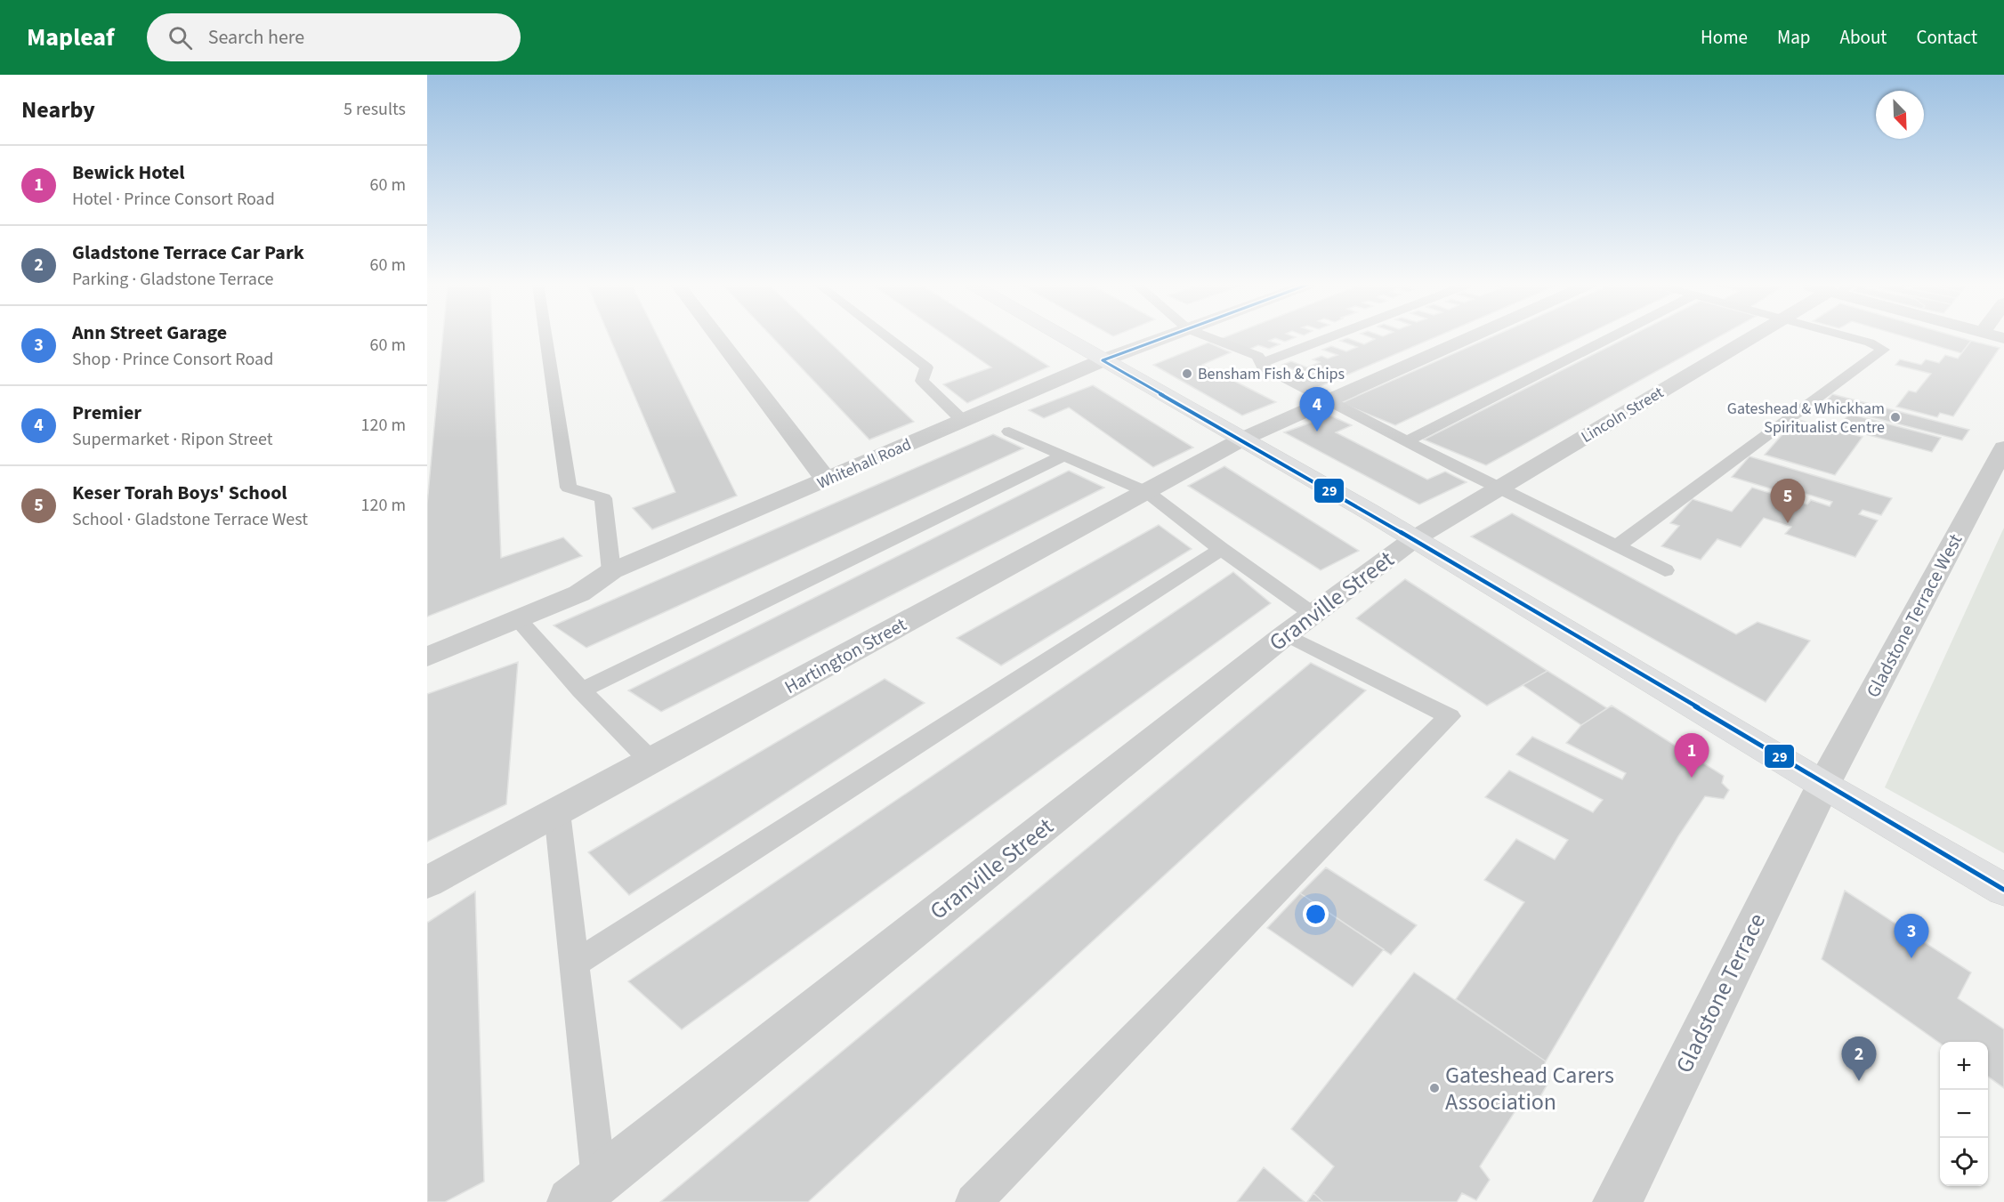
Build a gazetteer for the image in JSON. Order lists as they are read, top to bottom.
{
  "streets": {
    "street": [
      "Lincoln Street",
      "Whitehall Road",
      "Granville Street",
      "Gladstone Terrace West",
      "Hartington Street",
      "Gladstone Terrace"
    ]
  },
  "crossings": [
    ["Lincoln Street", "Granville Street"],
    ["Gladstone Terrace West", "Gladstone Terrace"]
  ],
  "places": ["Bensham Fish & Chips", "Gateshead & Whickham Spiritualist Centre", "Gateshead Carers Association"],
  "lines": ["transit line 29"],
  "north": "bottom right",
  "page": {
    "header": "Mapleaf",
    "search": "Search here",
    "nav": [
      "Home",
      "Map",
      "About",
      "Contact"
    ],
    "heading": ["Nearby", "5 results"],
    "list": [
      {
        "mark": "1",
        "name": "Bewick Hotel",
        "note": "Hotel · Prince Consort Road",
        "value": "60 m"
      },
      {
        "mark": "2",
        "name": "Gladstone Terrace Car Park",
        "note": "Parking · Gladstone Terrace",
        "value": "60 m"
      },
      {
        "mark": "3",
        "name": "Ann Street Garage",
        "note": "Shop · Prince Consort Road",
        "value": "60 m"
      },
      {
        "mark": "4",
        "name": "Premier",
        "note": "Supermarket · Ripon Street",
        "value": "120 m"
      },
      {
        "mark": "5",
        "name": "Keser Torah Boys' School",
        "note": "School · Gladstone Terrace West",
        "value": "120 m"
      }
    ],
    "pins": [
      "4",
      "5",
      "1",
      "3",
      "2"
    ],
    "map_buttons": ["+", "−"]
  }
}
